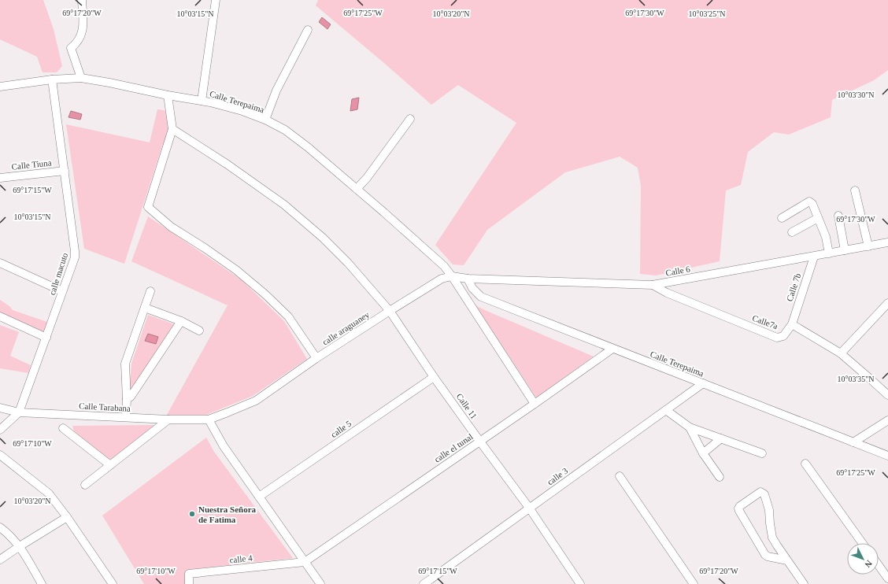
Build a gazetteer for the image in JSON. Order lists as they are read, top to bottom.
{
  "streets": {
    "street": [
      "Calle Terepaima",
      "Calle Tiuna",
      "Calle 6",
      "calle macuto",
      "Calle 7b",
      "Calle7a",
      "calle araguaney",
      "Calle 11",
      "Calle Tarabana",
      "calle 5",
      "calle el tunal",
      "calle 3",
      "calle 4"
    ]
  },
  "crossings": [
    ["Calle Terepaima", "Calle 6"],
    ["Calle Terepaima", "calle macuto"],
    ["Calle Terepaima", "calle el tunal"],
    ["Calle Terepaima", "calle 3"],
    ["Calle Tiuna", "calle macuto"],
    ["Calle 6", "Calle 7b"],
    ["Calle 6", "Calle7a"],
    ["calle macuto", "Calle Tarabana"],
    ["Calle 7b", "Calle7a"],
    ["calle araguaney", "Calle 11"],
    ["calle araguaney", "Calle Tarabana"],
    ["Calle 11", "calle 5"],
    ["Calle 11", "calle el tunal"],
    ["Calle 11", "calle 3"],
    ["calle el tunal", "calle 4"]
  ],
  "places": ["Nuestra Señora de Fatima"],
  "north": "bottom right",
  "coordinates": [
    "69°17'20\"W",
    "69°17'25\"W",
    "69°17'30\"W",
    "10°03'15\"N",
    "10°03'20\"N",
    "10°03'25\"N",
    "10°03'30\"N",
    "69°17'15\"W",
    "10°03'35\"N",
    "69°17'10\"W"
  ]
}
